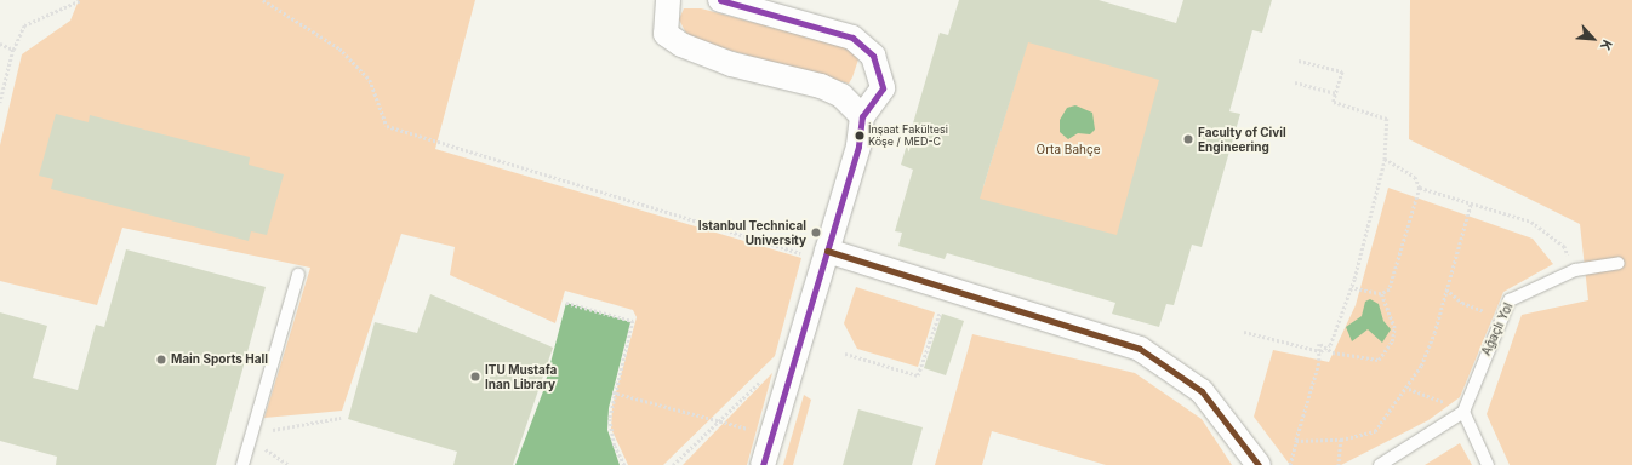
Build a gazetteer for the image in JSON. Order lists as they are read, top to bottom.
{
  "streets": {
    "lane": ["Ağaçlı Yol"]
  },
  "parks": ["Orta Bahçe"],
  "places": [
    "İnşaat Fakültesi Köşe / MED-C",
    "Faculty of Civil Engineering",
    "Istanbul Technical University",
    "Main Sports Hall",
    "ITU Mustafa Inan Library"
  ],
  "north": "bottom right"
}
